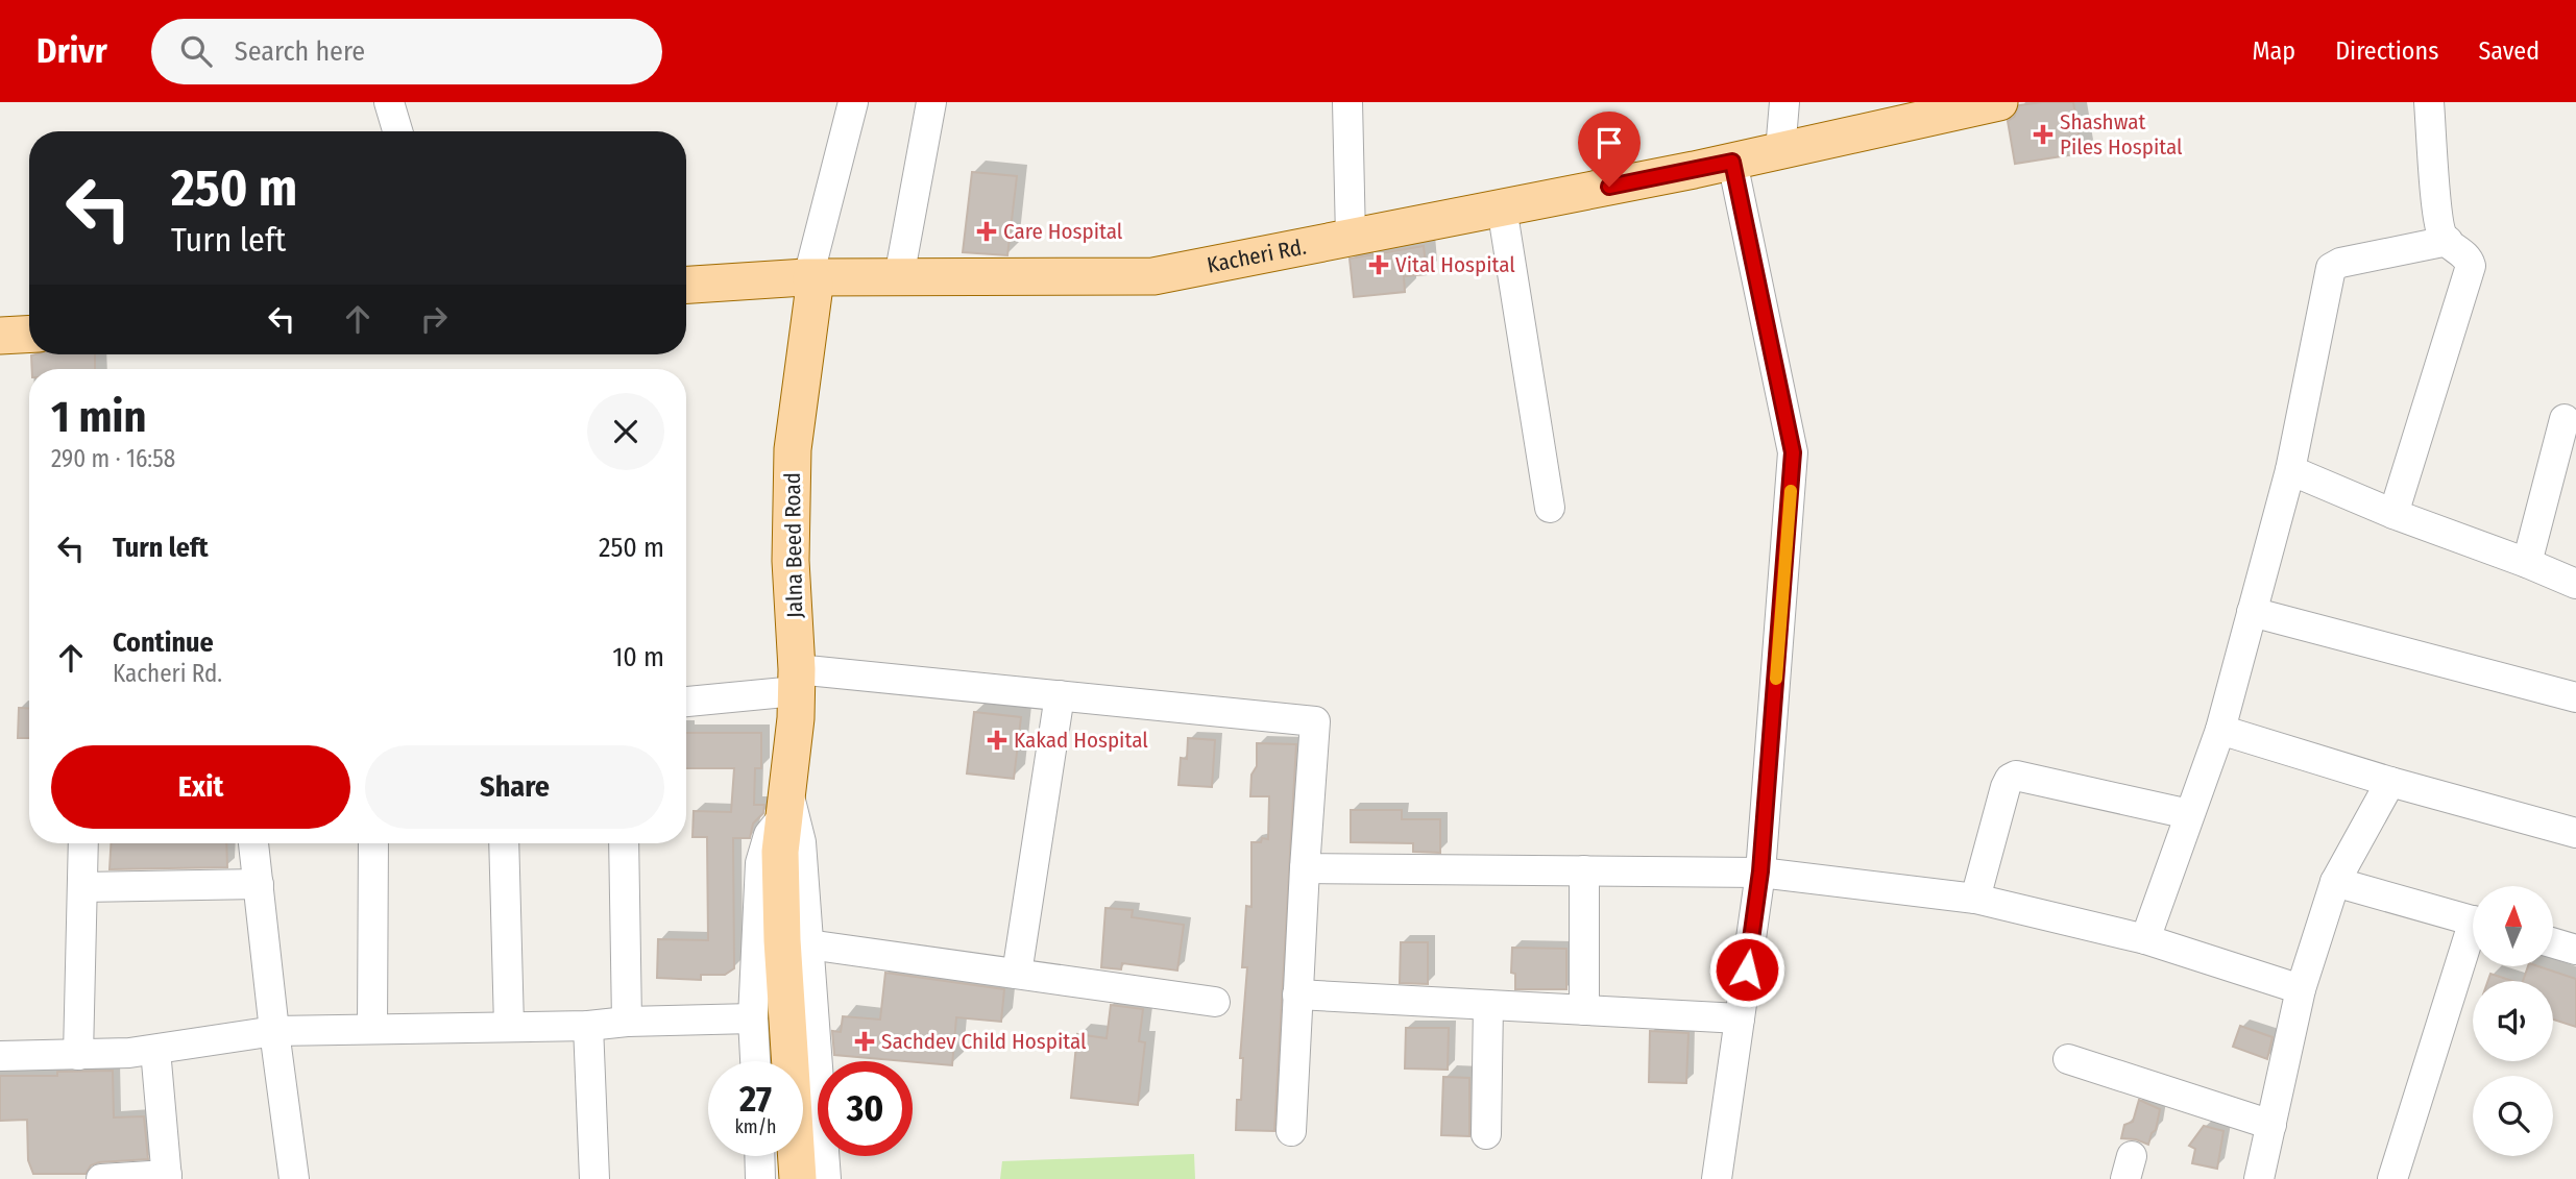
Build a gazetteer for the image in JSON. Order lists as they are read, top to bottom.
{
  "streets": {
    "main road": ["Kacheri Rd.", "Jalna Beed Road"]
  },
  "crossings": [
    ["Kacheri Rd.", "Jalna Beed Road"]
  ],
  "places": {
    "health": [
      "Shashwat Piles Hospital",
      "Care Hospital",
      "Vital Hospital",
      "Kakad Hospital",
      "Sachdev Child Hospital"
    ]
  },
  "north": "top",
  "page": {
    "header": "Drivr",
    "search": "Search here",
    "nav": ["Map", "Directions", "Saved"],
    "turn": ["250 m", "Turn left"],
    "heading": ["1 min", "290 m · 16:58"],
    "list": [
      {
        "name": "Turn left",
        "value": "250 m"
      },
      {
        "name": "Continue",
        "note": "Kacheri Rd.",
        "value": "10 m"
      }
    ],
    "buttons": ["Exit", "Share"],
    "speed": "27 km/h",
    "limit": "30"
  }
}
